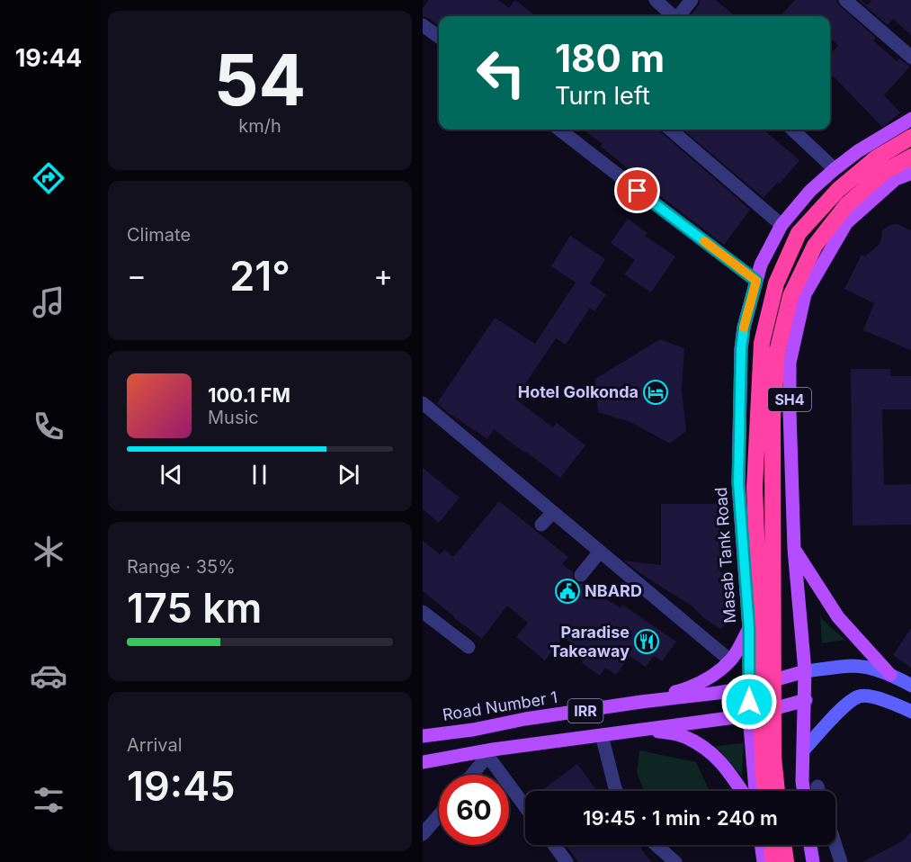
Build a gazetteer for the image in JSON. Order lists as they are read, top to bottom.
{
  "streets": {
    "main road": [
      "SH4",
      "Masab Tank Road",
      "Road Number 1",
      "IRR"
    ]
  },
  "crossings": [
    ["SH4", "Road Number 1"],
    ["Masab Tank Road", "Road Number 1"],
    ["Masab Tank Road", "IRR"]
  ],
  "places": {
    "hotel": ["Hotel Golkonda"],
    "public building": ["NBARD"],
    "restaurant": ["Paradise Takeaway"]
  },
  "page": {
    "tabs": "19:44",
    "tile": [
      ["54", "km/h"],
      "Climate",
      ["Range · 35%", "175 km"],
      ["Arrival", "19:45"]
    ],
    "turn": ["180 m", "Turn left"],
    "heat": ["−", "21°", "+"],
    "song": ["100.1 FM", "Music"],
    "limit": "60",
    "trip": "19:45 · 1 min · 240 m"
  }
}
